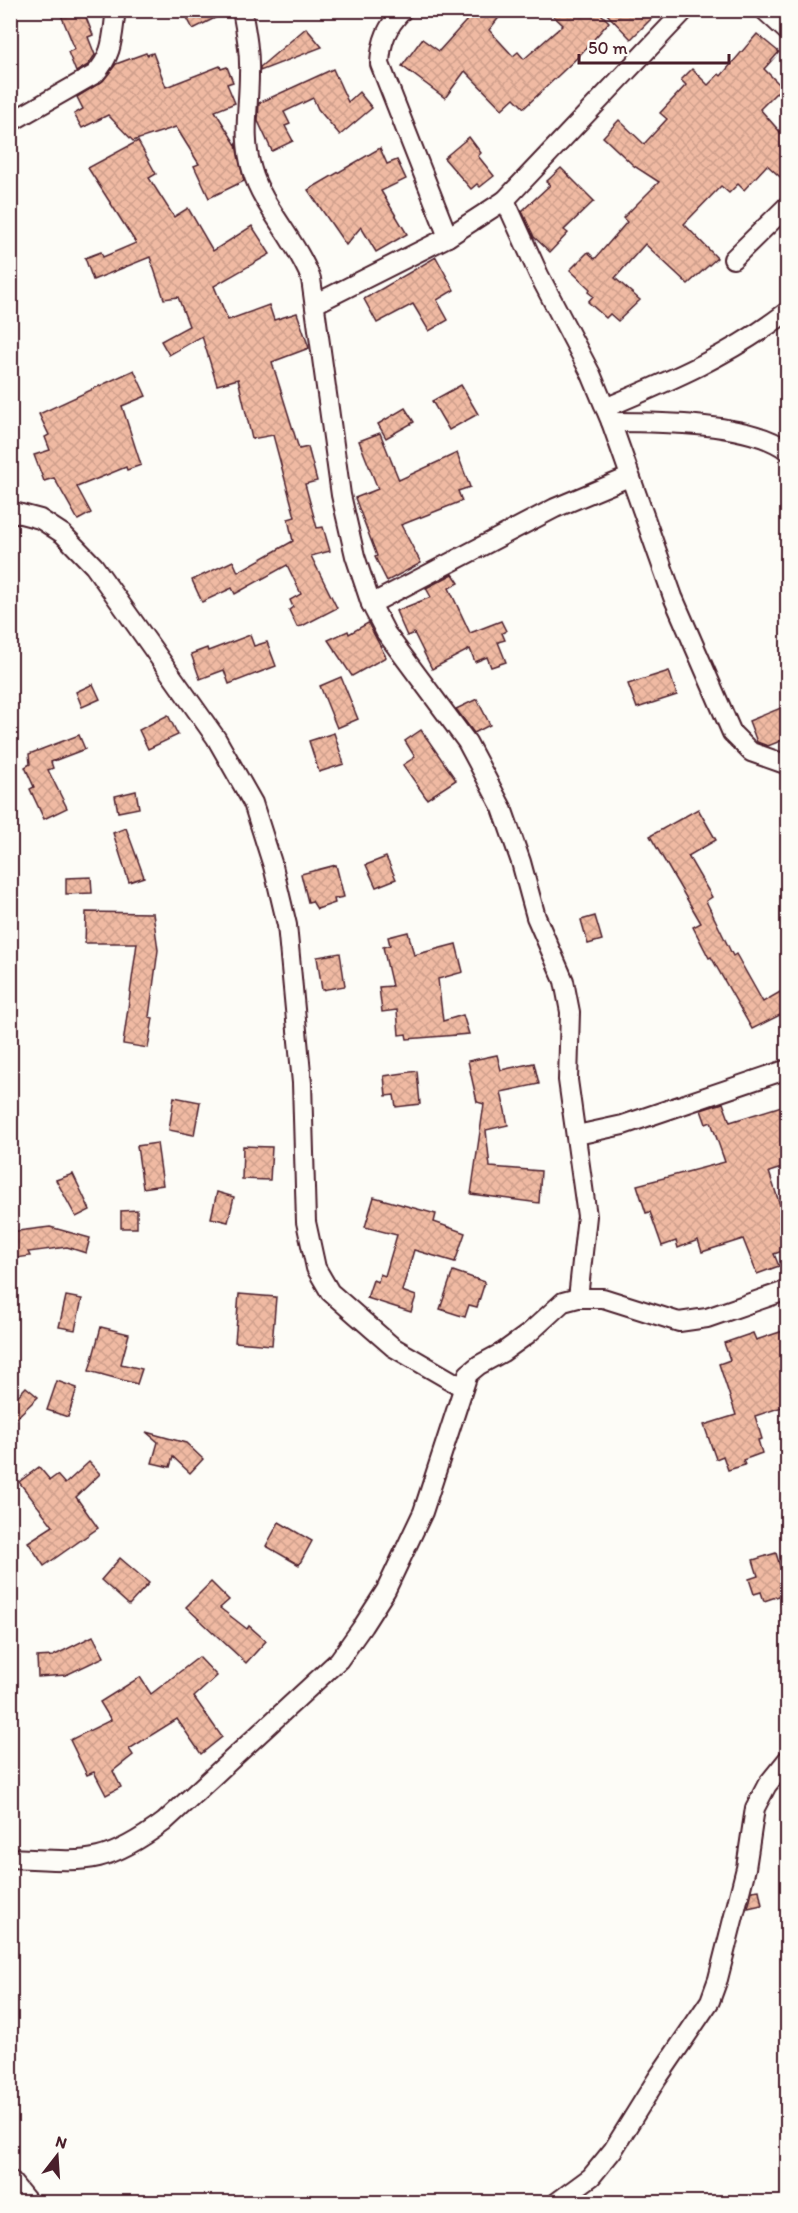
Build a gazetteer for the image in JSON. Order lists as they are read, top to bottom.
{
  "scale_bar": "50 m",
  "north": "top"
}
